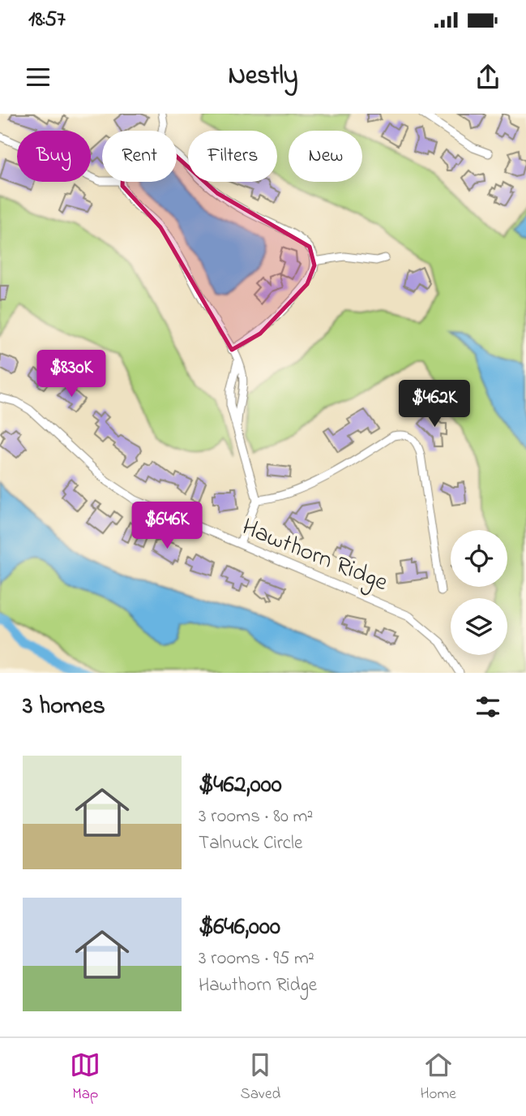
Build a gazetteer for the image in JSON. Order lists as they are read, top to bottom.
{
  "streets": {
    "street": ["Hawthorn Ridge"]
  },
  "page": {
    "status": "18:57",
    "header": "Nestly",
    "chip": [
      "Buy",
      "Rent",
      "Filters",
      "New"
    ],
    "price": ["$830K", "$462K", "$646K"],
    "heading": "3 homes",
    "list": [
      {
        "name": "$462,000",
        "note": "3 rooms · 80 m² · Talnuck Circle"
      },
      {
        "name": "$646,000",
        "note": "3 rooms · 95 m² · Hawthorn Ridge"
      }
    ],
    "tabs": ["Map", "Saved", "Home"]
  }
}
